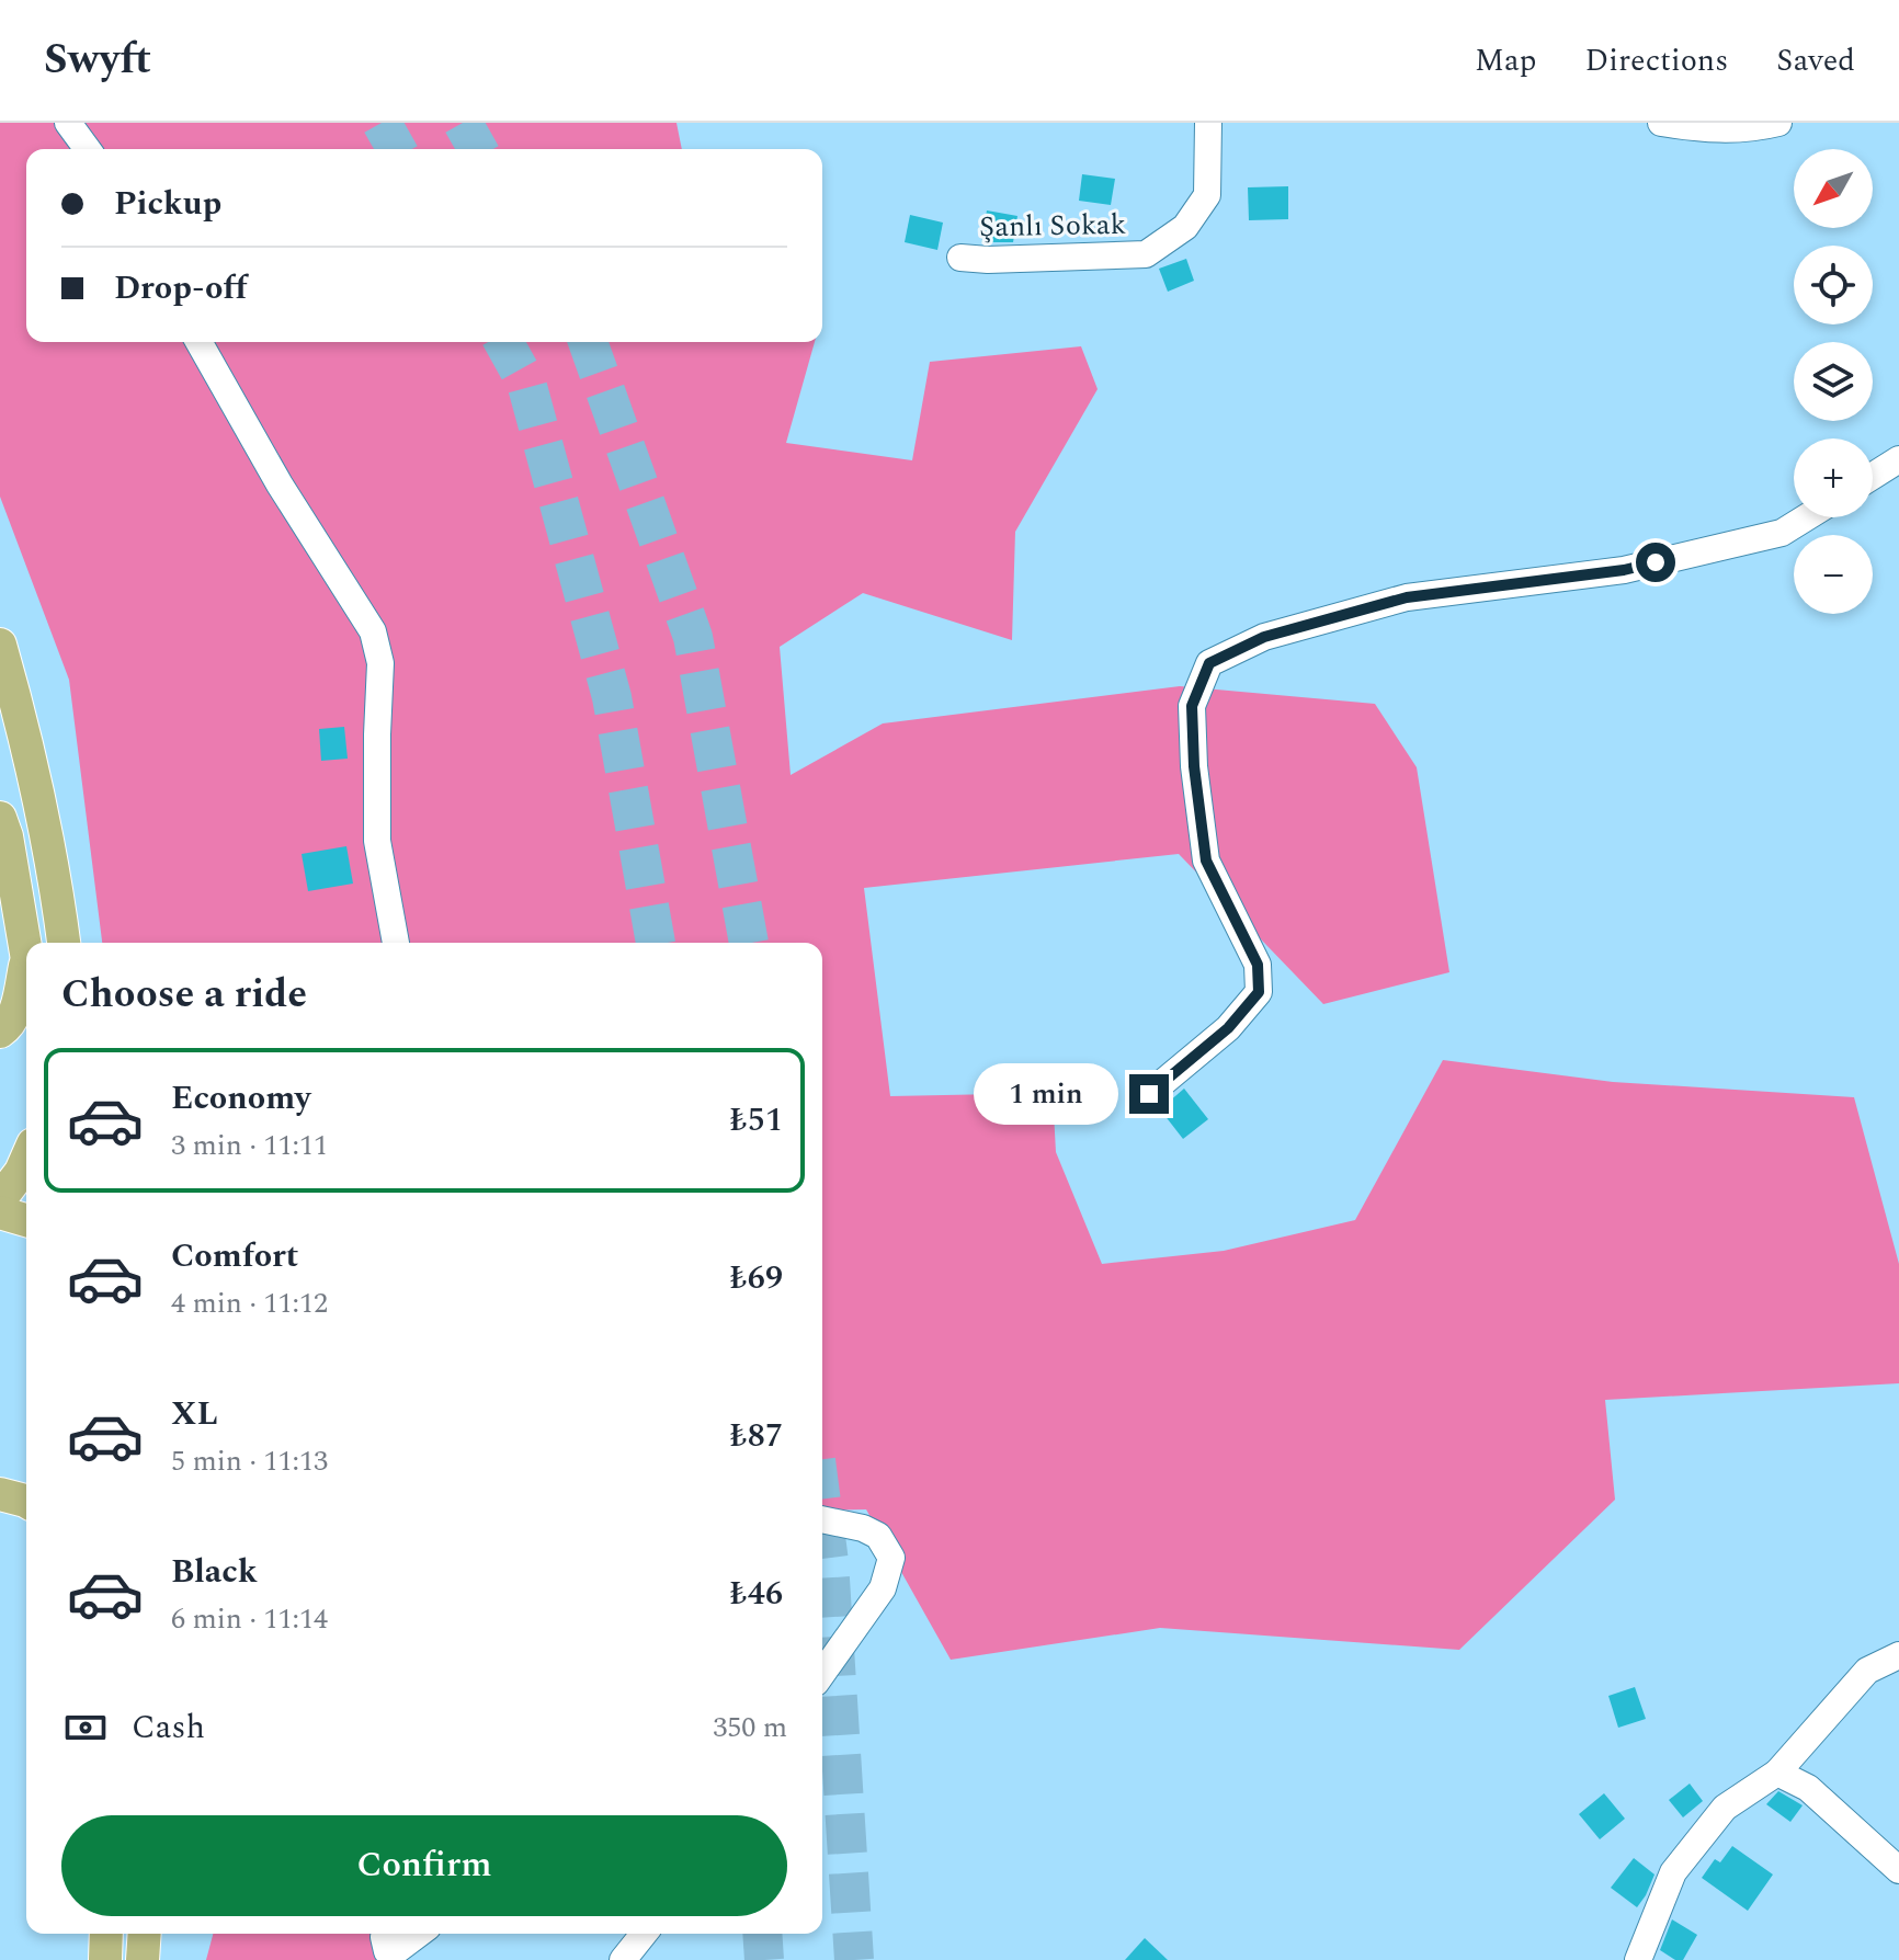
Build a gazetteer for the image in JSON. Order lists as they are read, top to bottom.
{
  "streets": {
    "street": ["Şanlı Sokak"]
  },
  "north": "bottom left",
  "page": {
    "header": "Swyft",
    "nav": ["Map", "Directions", "Saved"],
    "map_buttons": ["+", "−"],
    "banner": ["Pickup", "Drop-off"],
    "heading": "Choose a ride",
    "list": [
      {
        "name": "Economy",
        "note": "3 min · 11:11",
        "value": "₺51"
      },
      {
        "name": "Comfort",
        "note": "4 min · 11:12",
        "value": "₺69"
      },
      {
        "name": "XL",
        "note": "5 min · 11:13",
        "value": "₺87"
      },
      {
        "name": "Black",
        "note": "6 min · 11:14",
        "value": "₺46"
      }
    ],
    "bubble": "1 min",
    "pay": ["Cash", "350 m"],
    "buttons": "Confirm"
  }
}
